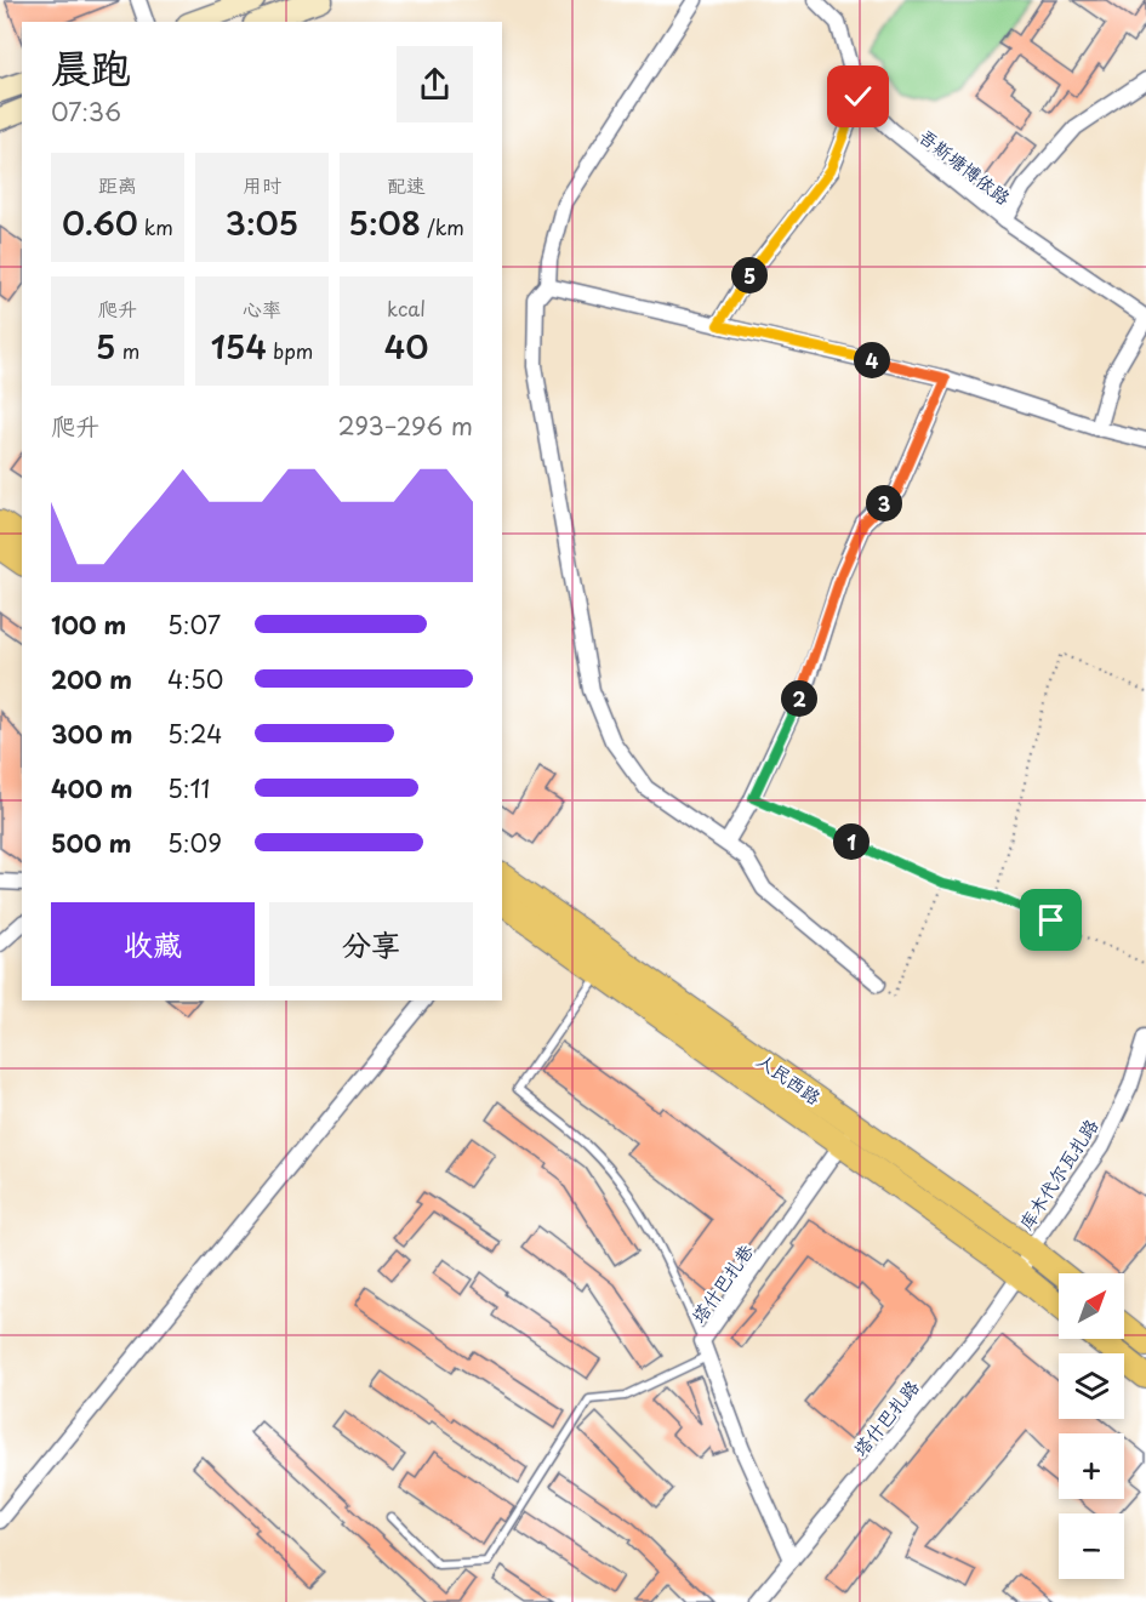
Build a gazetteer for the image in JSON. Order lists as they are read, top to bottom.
{
  "streets": {
    "main road": ["人民西路"],
    "street": [
      "吾斯塘博依路",
      "库木代尔瓦扎路",
      "塔什巴扎巷",
      "塔什巴扎路"
    ]
  },
  "crossings": [
    ["人民西路", "库木代尔瓦扎路"],
    ["人民西路", "塔什巴扎巷"],
    ["人民西路", "塔什巴扎路"],
    ["库木代尔瓦扎路", "塔什巴扎路"],
    ["塔什巴扎巷", "塔什巴扎路"]
  ],
  "north": "top right",
  "page": {
    "heading": ["晨跑", "07:36"],
    "stats": [
      ["距离", "0.60 km"],
      ["用时", "3:05"],
      ["配速", "5:08 /km"],
      ["爬升", "5 m"],
      ["心率", "154 bpm"],
      ["kcal", "40"]
    ],
    "pins": [
      "5",
      "4",
      "3",
      "2",
      "1"
    ],
    "chart": ["爬升", "293–296 m"],
    "list": [
      {
        "name": "100 m",
        "note": "5:07"
      },
      {
        "name": "200 m",
        "note": "4:50"
      },
      {
        "name": "300 m",
        "note": "5:24"
      },
      {
        "name": "400 m",
        "note": "5:11"
      },
      {
        "name": "500 m",
        "note": "5:09"
      }
    ],
    "buttons": ["收藏", "分享"],
    "map_buttons": ["+", "−"]
  }
}
